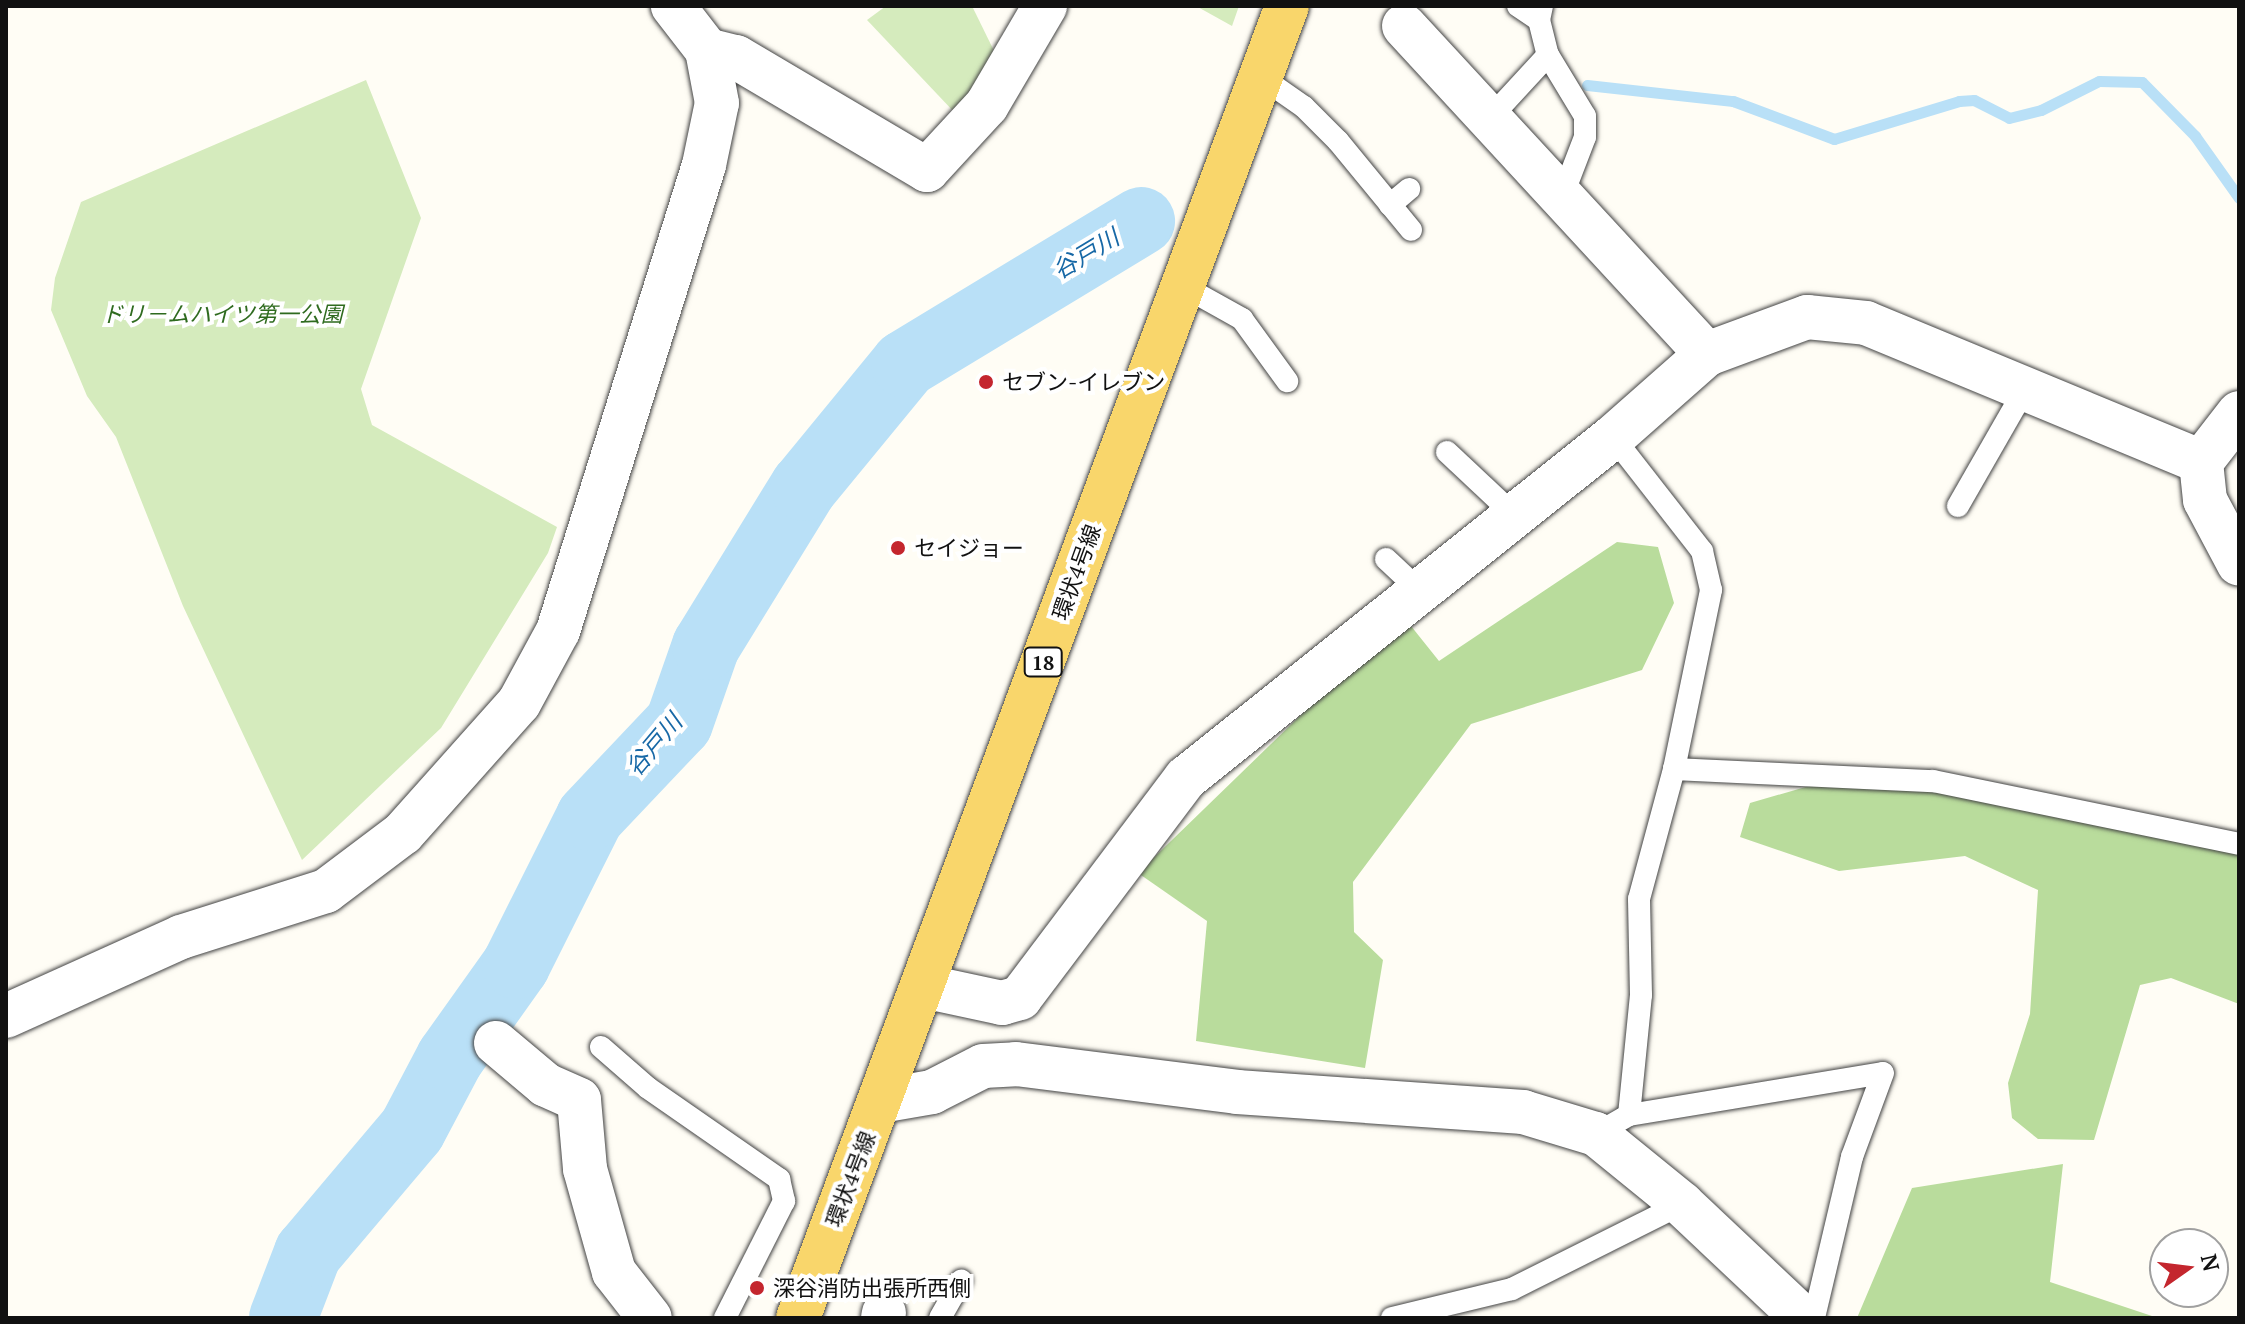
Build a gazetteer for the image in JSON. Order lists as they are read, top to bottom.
{
  "streets": {
    "main road": ["環状4号線", "18"]
  },
  "water": ["谷戸川"],
  "parks": ["ドリ－ムハイツ第一公園"],
  "places": ["セブン-イレブン", "セイジョー", "深谷消防出張所西側"],
  "north": "right"
}
